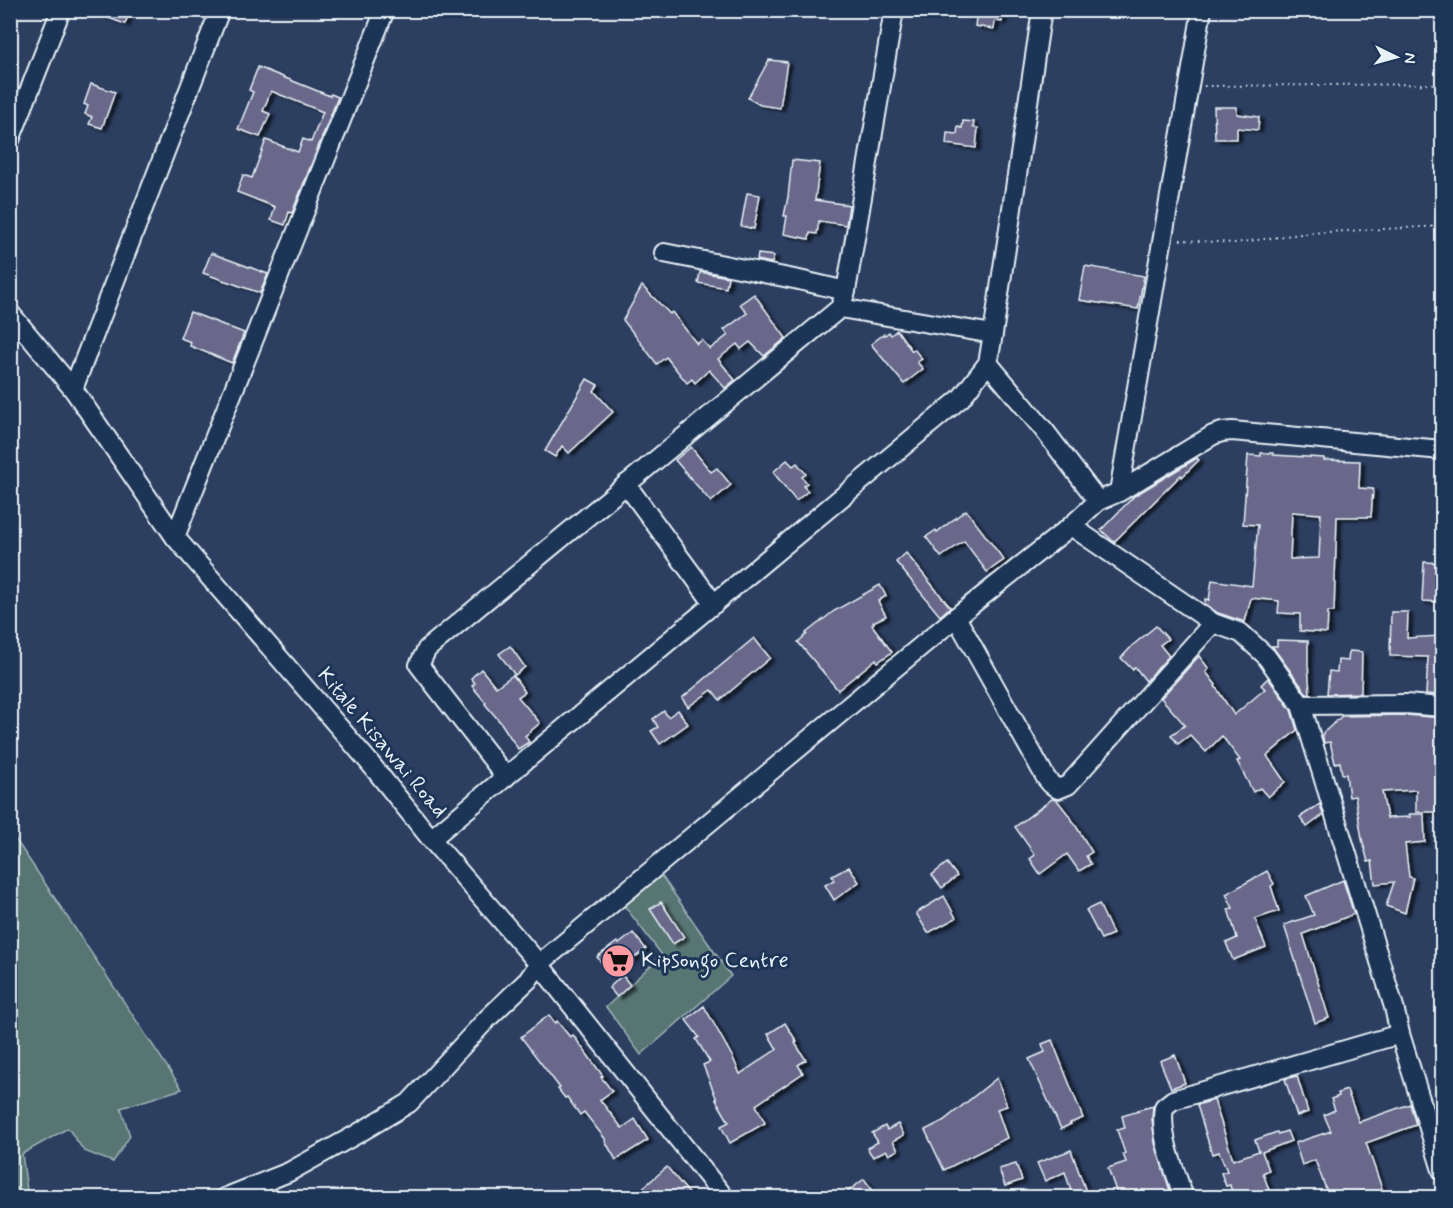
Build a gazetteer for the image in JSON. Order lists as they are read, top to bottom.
{
  "streets": {
    "street": ["Kitale Kisawai Road"]
  },
  "places": {
    "supermarket": ["Kipsongo Centre"]
  },
  "north": "right"
}
